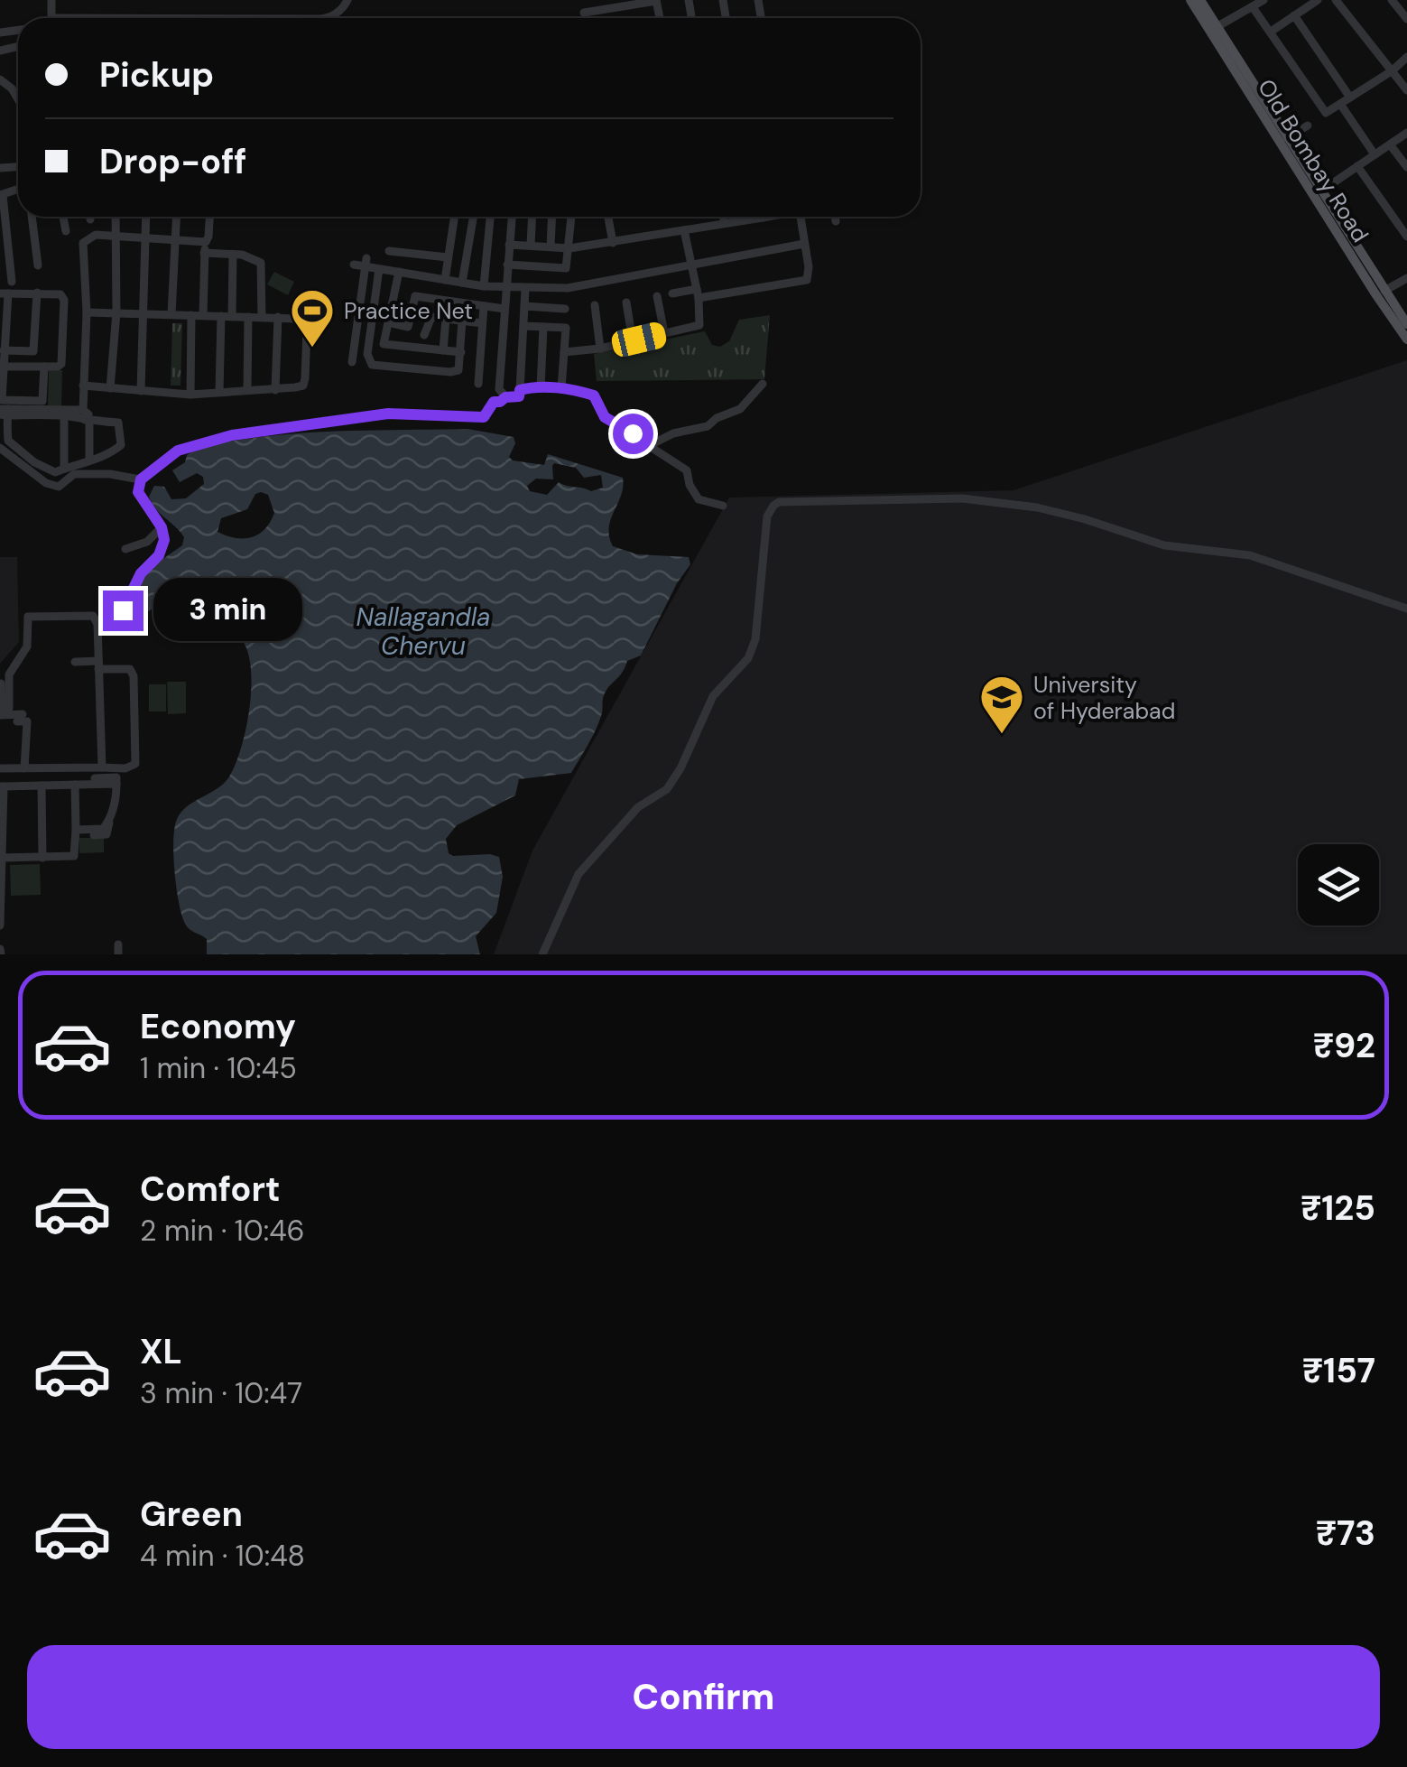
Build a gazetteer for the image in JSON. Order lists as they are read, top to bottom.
{
  "streets": {
    "main road": ["Old Bombay Road"]
  },
  "water": ["Nallagandla Chervu"],
  "places": {
    "sports": ["Practice Net"],
    "school or university": ["University of Hyderabad"]
  },
  "page": {
    "banner": ["Pickup", "Drop-off"],
    "bubble": "3 min",
    "list": [
      {
        "name": "Economy",
        "note": "1 min · 10:45",
        "value": "₹92"
      },
      {
        "name": "Comfort",
        "note": "2 min · 10:46",
        "value": "₹125"
      },
      {
        "name": "XL",
        "note": "3 min · 10:47",
        "value": "₹157"
      },
      {
        "name": "Green",
        "note": "4 min · 10:48",
        "value": "₹73"
      }
    ],
    "buttons": "Confirm"
  }
}
